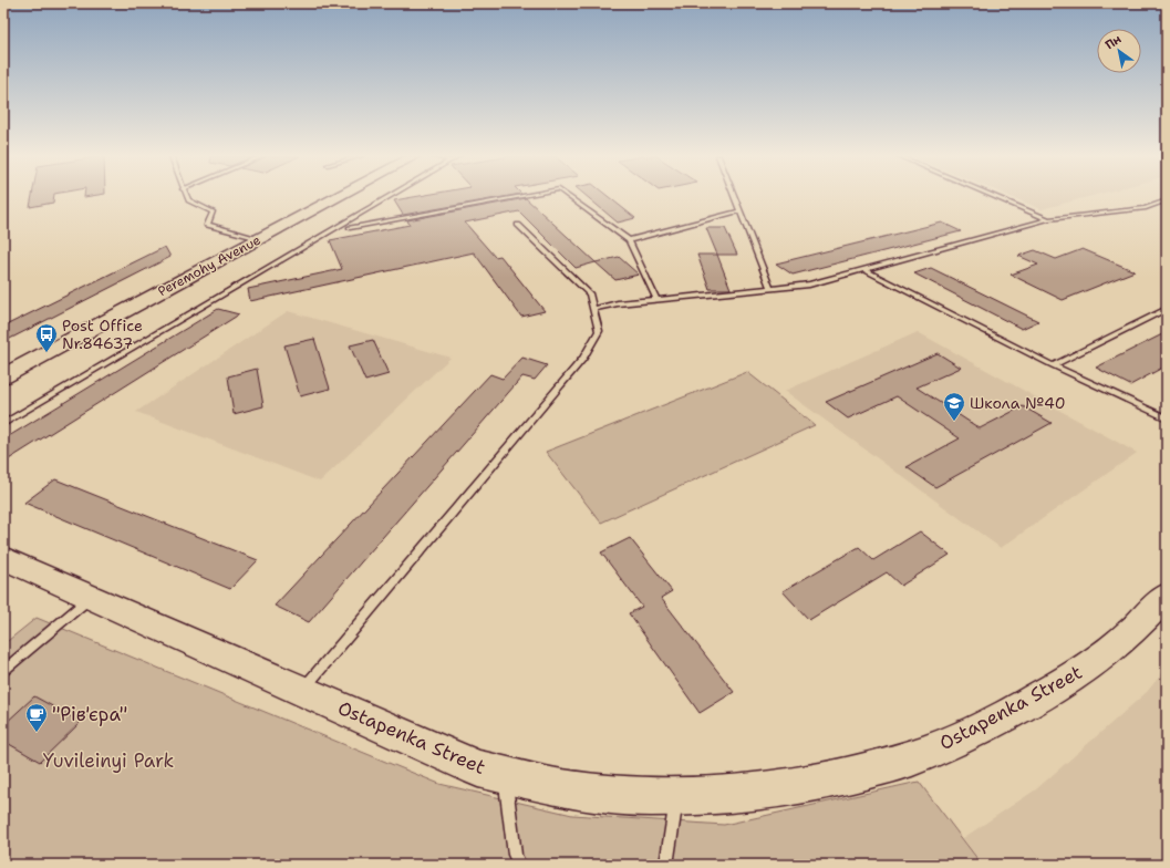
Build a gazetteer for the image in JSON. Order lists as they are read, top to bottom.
{
  "streets": {
    "street": ["Peremohy Avenue", "Ostapenka Street"]
  },
  "parks": ["Yuvileinyi Park"],
  "places": {
    "bus stop": ["Post Office Nr.84637"],
    "school or university": ["Школа №40"],
    "cafe": ["\"Рів'єра\""]
  },
  "north": "top left"
}
